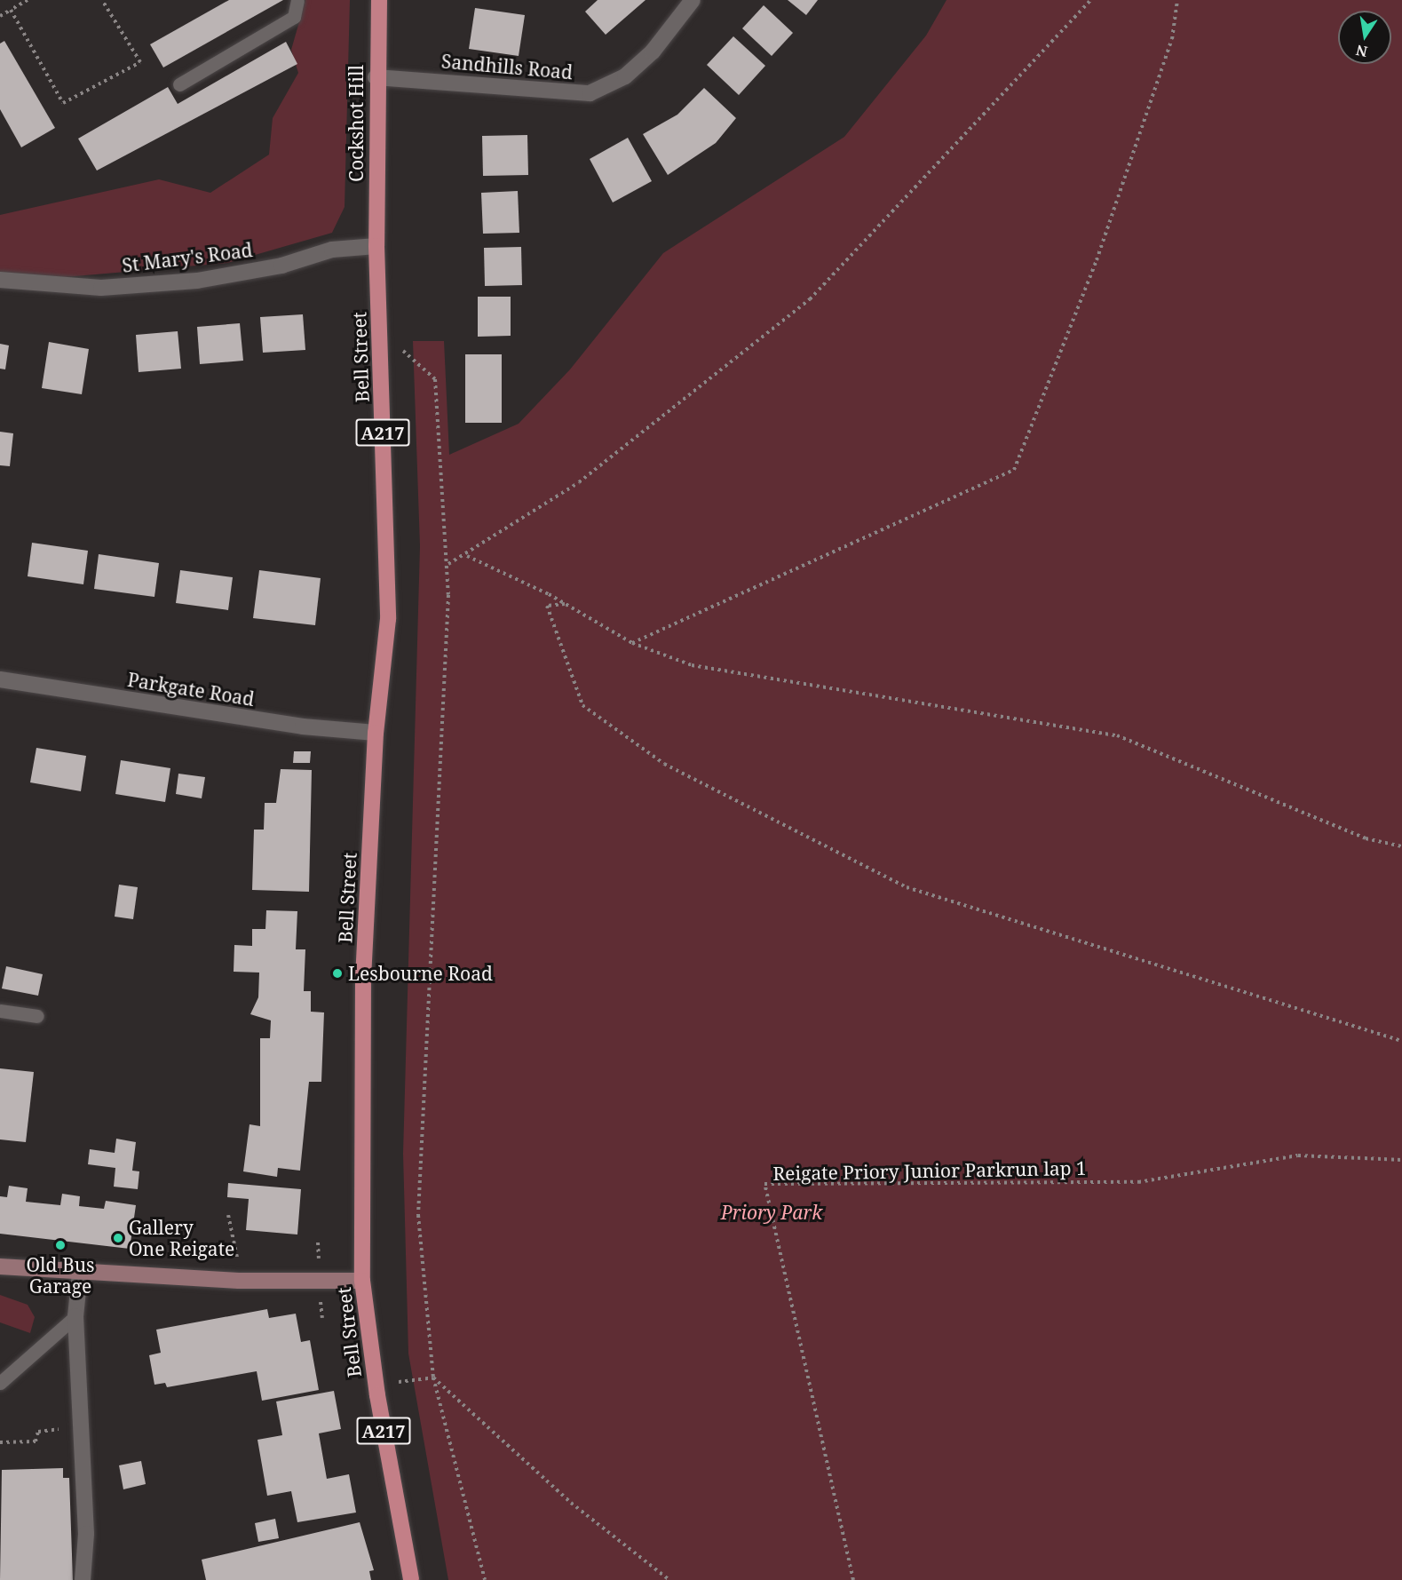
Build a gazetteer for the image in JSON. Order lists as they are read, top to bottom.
{
  "streets": {
    "main road": ["Cockshot Hill", "Bell Street", "A217"],
    "street": ["Sandhills Road", "St Mary's Road", "Parkgate Road"],
    "path": ["Reigate Priory Junior Parkrun lap 1"]
  },
  "crossings": [
    ["Sandhills Road", "Cockshot Hill"],
    ["Cockshot Hill", "St Mary's Road"],
    ["Cockshot Hill", "Bell Street"],
    ["St Mary's Road", "Bell Street"],
    ["Bell Street", "Parkgate Road"]
  ],
  "parks": ["Priory Park"],
  "places": ["Lesbourne Road", "Gallery One Reigate", "Old Bus Garage"],
  "north": "bottom"
}
